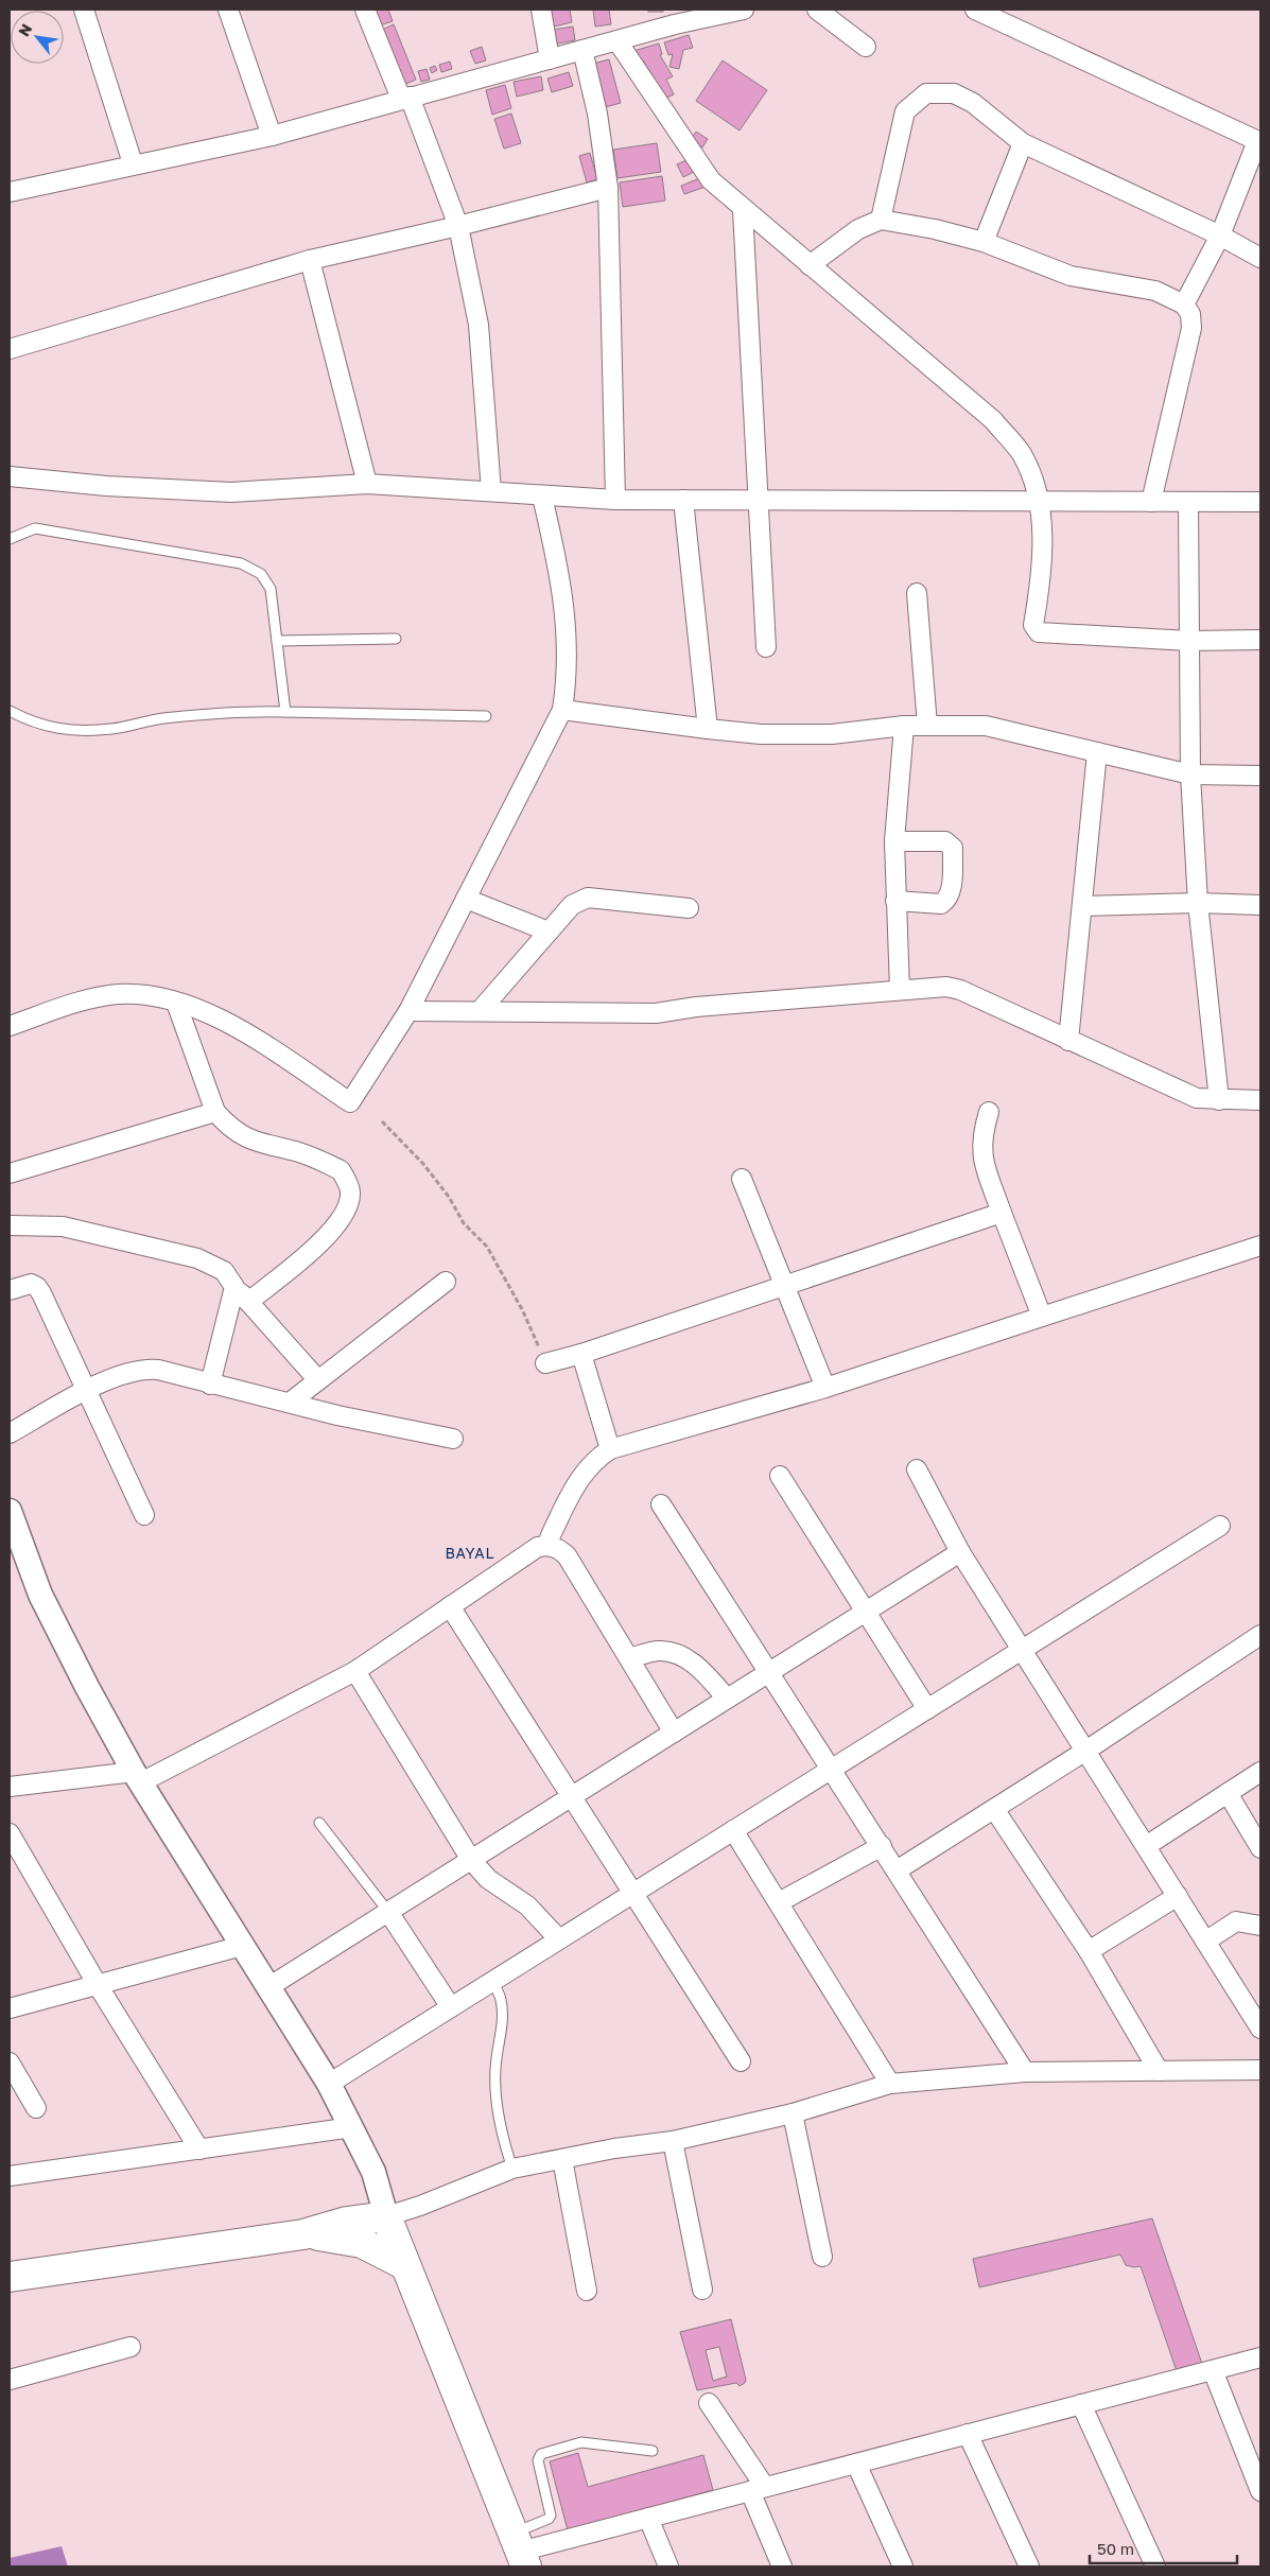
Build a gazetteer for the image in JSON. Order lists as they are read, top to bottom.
{
  "districts": ["BAYAL"],
  "scale_bar": "50 m",
  "north": "top left"
}
